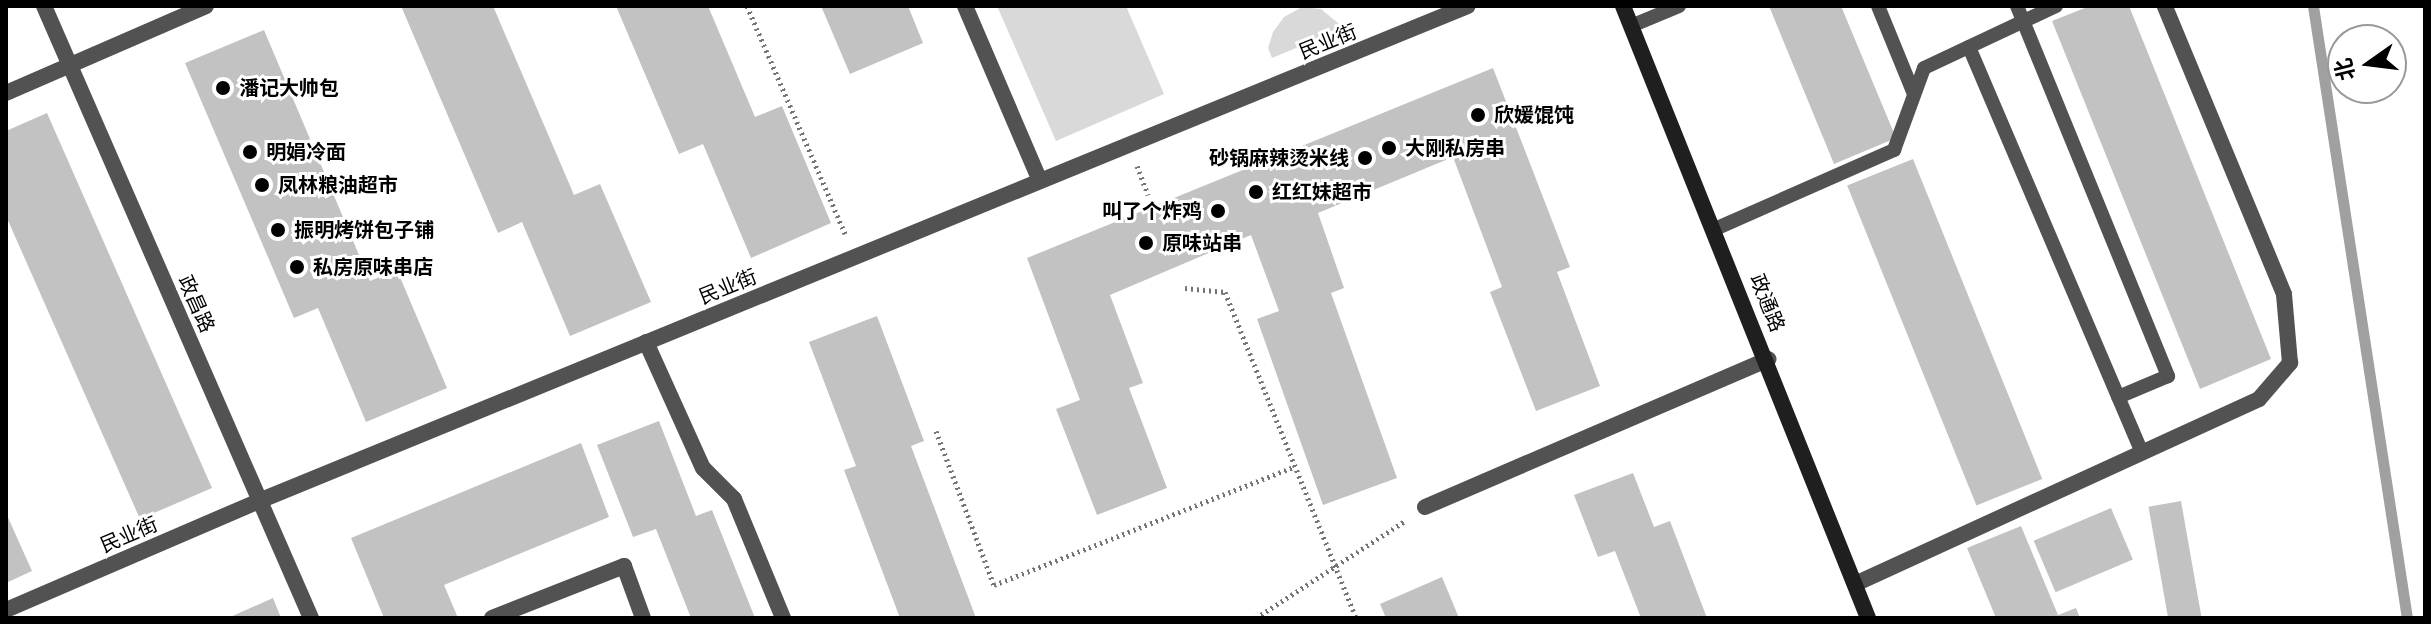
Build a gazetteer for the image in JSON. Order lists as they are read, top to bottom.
{
  "streets": {
    "main road": ["政通路"],
    "street": ["民业街", "政昌路"]
  },
  "crossings": [
    ["民业街", "政昌路"]
  ],
  "places": [
    "潘记大帅包",
    "欣媛馄饨",
    "大刚私房串",
    "明娟冷面",
    "砂锅麻辣烫米线",
    "凤林粮油超市",
    "红红妹超市",
    "叫了个炸鸡",
    "振明烤饼包子铺",
    "原味站串",
    "私房原味串店"
  ],
  "north": "left"
}
